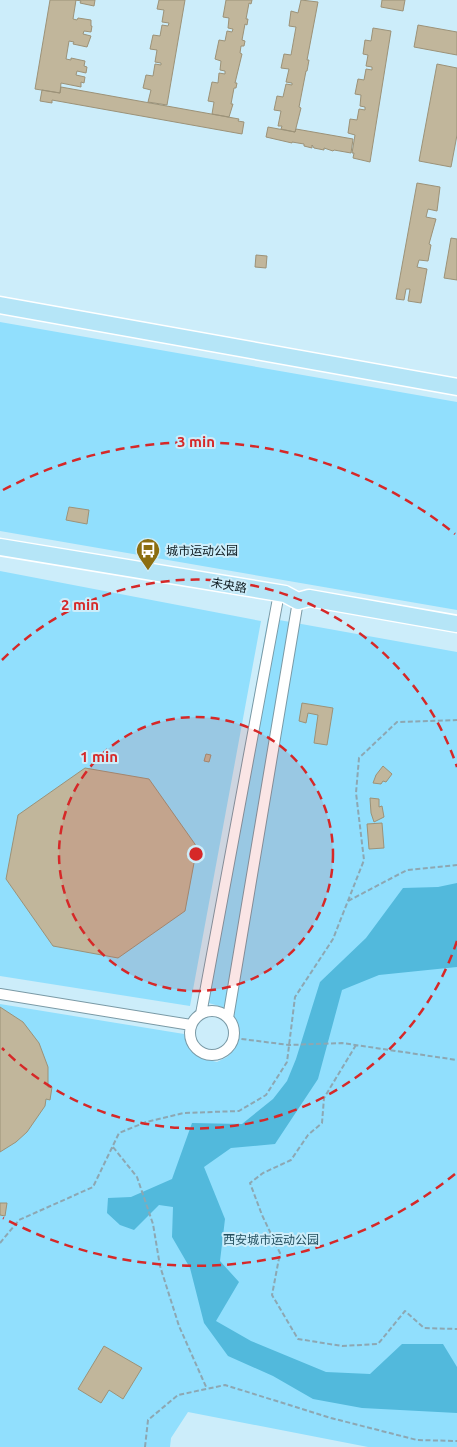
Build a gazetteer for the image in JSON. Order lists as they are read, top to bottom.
{
  "streets": {
    "main road": ["未央路"]
  },
  "parks": ["西安城市运动公园"],
  "places": {
    "bus stop": ["城市运动公园"]
  },
  "rings": ["3 min", "2 min", "1 min"]
}
